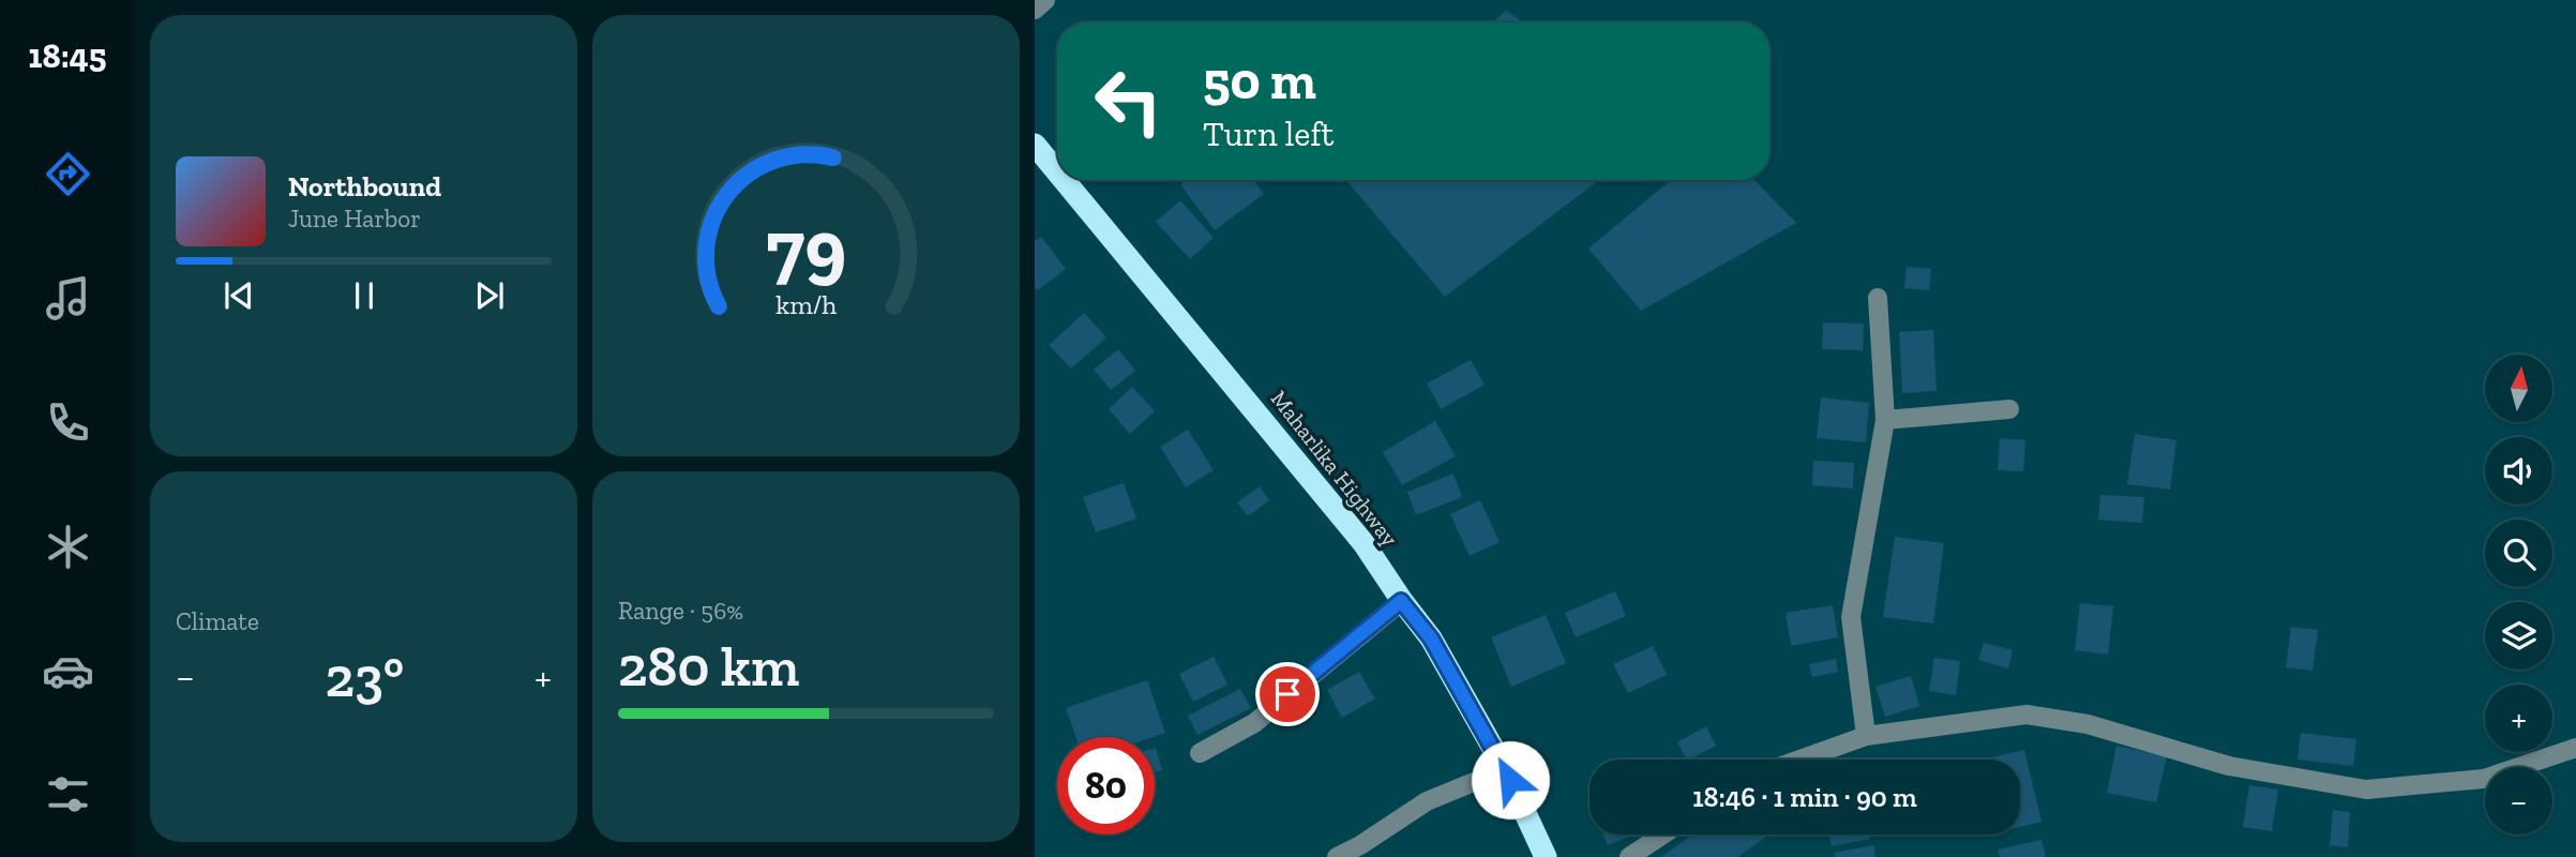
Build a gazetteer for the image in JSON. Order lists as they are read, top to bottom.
{
  "streets": {
    "highway": ["Maharlika Highway"]
  },
  "north": "top",
  "page": {
    "tabs": "18:45",
    "turn": ["50 m", "Turn left"],
    "song": ["Northbound", "June Harbor"],
    "map_buttons": ["+", "−"],
    "tile": [
      "Climate",
      ["Range · 56%", "280 km"]
    ],
    "heat": ["−", "23°", "+"],
    "limit": "80",
    "trip": "18:46 · 1 min · 90 m",
    "gauge": ["79", "km/h"]
  }
}
